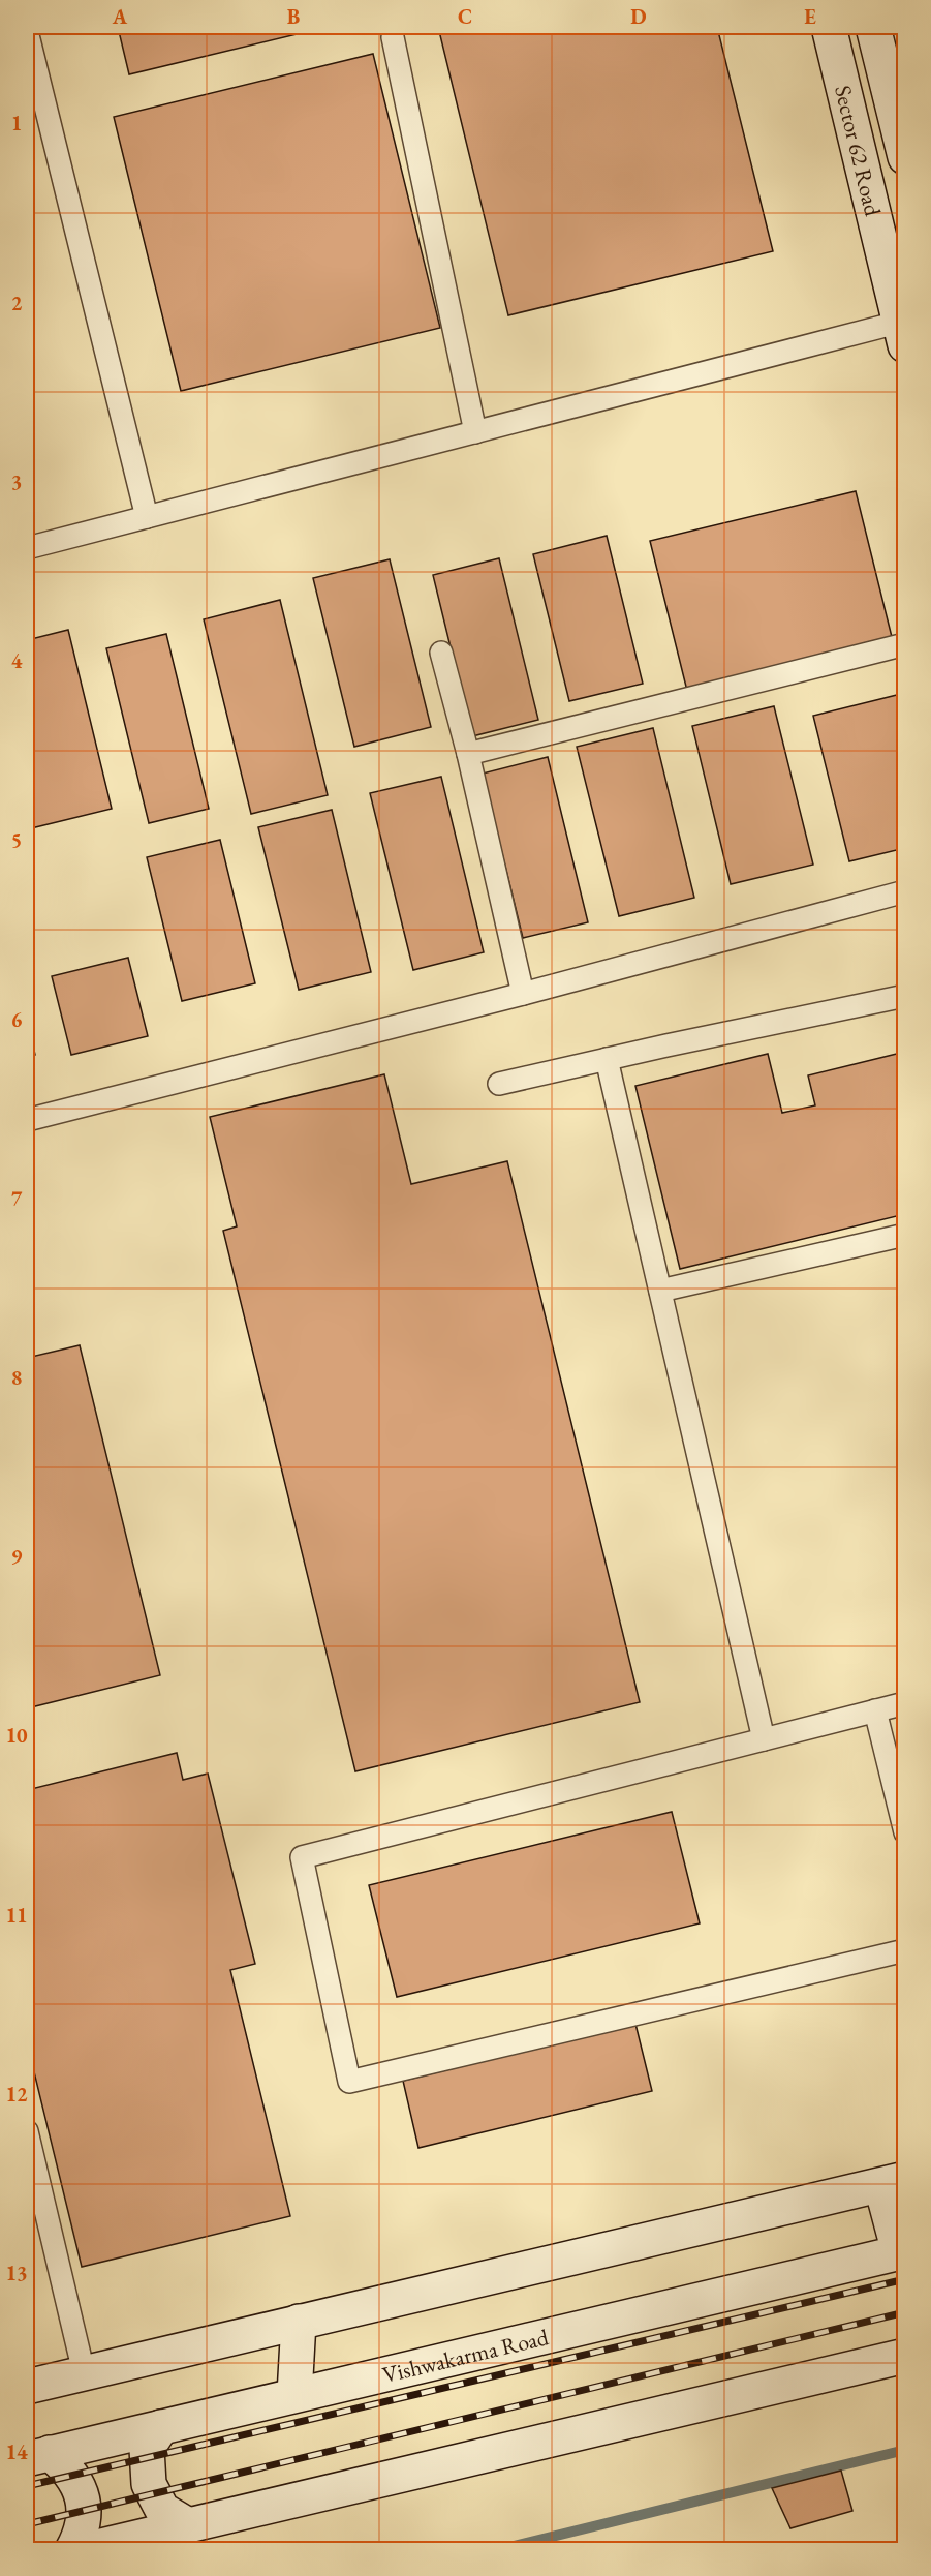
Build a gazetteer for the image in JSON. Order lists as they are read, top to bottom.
{
  "streets": {
    "main road": ["Sector 62 Road", "Vishwakarma Road"]
  },
  "grid": {
    "columns": [
      "A",
      "B",
      "C",
      "D",
      "E"
    ],
    "rows": [
      "1",
      "2",
      "3",
      "4",
      "5",
      "6",
      "7",
      "8",
      "9",
      "10",
      "11",
      "12",
      "13",
      "14"
    ]
  }
}
